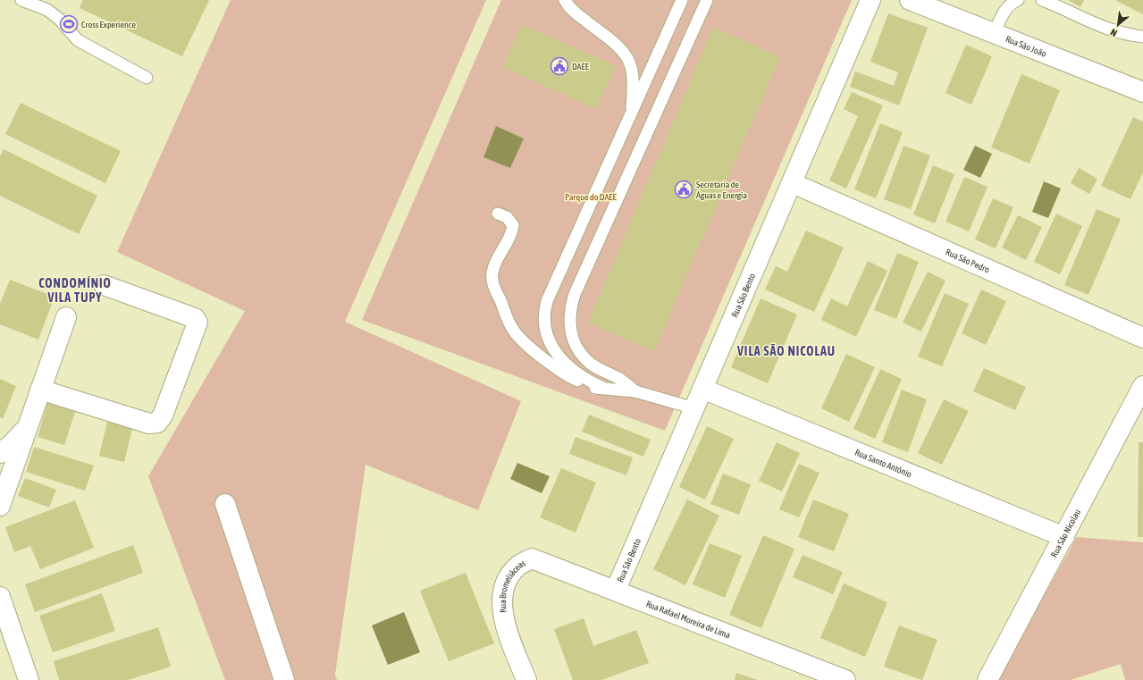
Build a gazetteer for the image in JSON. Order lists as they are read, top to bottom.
{
  "streets": {
    "street": [
      "Rua São João",
      "Rua São Pedro",
      "Rua São Bento",
      "Rua Santo Antônio",
      "Rua São Nicolau",
      "Rua Bromeliáceas",
      "Rua Rafael Moreira de Lima"
    ]
  },
  "crossings": [
    ["Rua São Pedro", "Rua São Bento"],
    ["Rua São Bento", "Rua Santo Antônio"],
    ["Rua São Bento", "Rua Rafael Moreira de Lima"],
    ["Rua Santo Antônio", "Rua São Nicolau"],
    ["Rua Bromeliáceas", "Rua Rafael Moreira de Lima"]
  ],
  "districts": ["CONDOMÍNIO VILA TUPY", "VILA SÃO NICOLAU"],
  "parks": ["Parque do DAEE"],
  "places": {
    "sports": ["Cross Experience"],
    "public building": ["DAEE", "Secretaria de Águas e Energia"]
  },
  "north": "bottom left"
}
